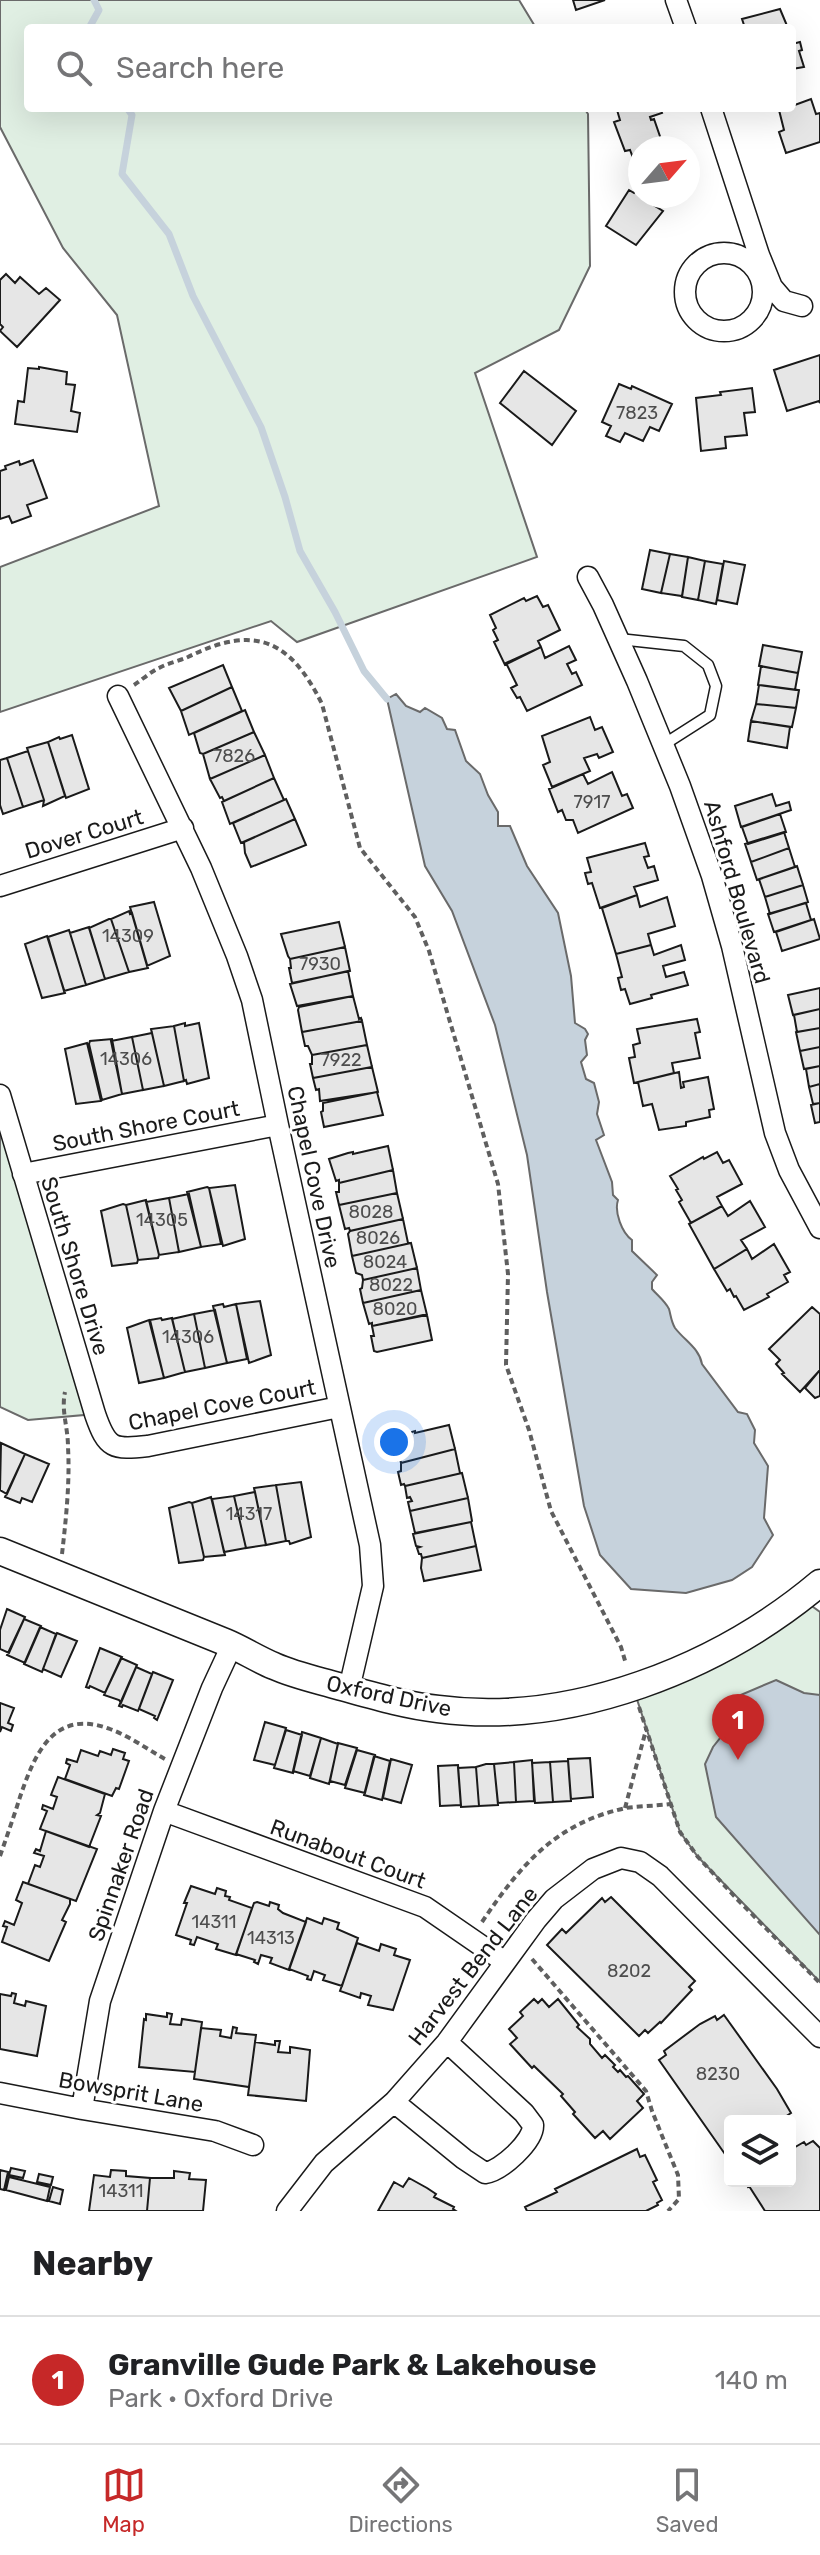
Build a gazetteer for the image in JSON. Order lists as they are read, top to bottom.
{
  "streets": {
    "street": [
      "Dover Court",
      "Ashford Boulevard",
      "South Shore Court",
      "Chapel Cove Drive",
      "South Shore Drive",
      "Chapel Cove Court",
      "Oxford Drive",
      "Runabout Court",
      "Spinnaker Road",
      "Harvest Bend Lane",
      "Bowsprit Lane"
    ]
  },
  "crossings": [
    ["Dover Court", "Chapel Cove Drive"],
    ["South Shore Court", "Chapel Cove Drive"],
    ["South Shore Court", "South Shore Drive"],
    ["Chapel Cove Drive", "Chapel Cove Court"],
    ["Chapel Cove Drive", "Oxford Drive"],
    ["South Shore Drive", "Chapel Cove Court"],
    ["Oxford Drive", "Spinnaker Road"],
    ["Runabout Court", "Spinnaker Road"],
    ["Runabout Court", "Harvest Bend Lane"],
    ["Spinnaker Road", "Bowsprit Lane"]
  ],
  "house_numbers": [
    "7823",
    "7826",
    "7917",
    "14309",
    "7930",
    "14306",
    "7922",
    "8028",
    "14305",
    "8026",
    "8024",
    "8022",
    "8020",
    "14306",
    "14317",
    "14311",
    "14313",
    "8202",
    "8230",
    "14311"
  ],
  "north": "top right",
  "page": {
    "search": "Search here",
    "pins": "1",
    "heading": "Nearby",
    "list": [
      {
        "mark": "1",
        "name": "Granville Gude Park & Lakehouse",
        "note": "Park · Oxford Drive",
        "value": "140 m"
      }
    ],
    "nav": ["Map", "Directions", "Saved"]
  }
}
